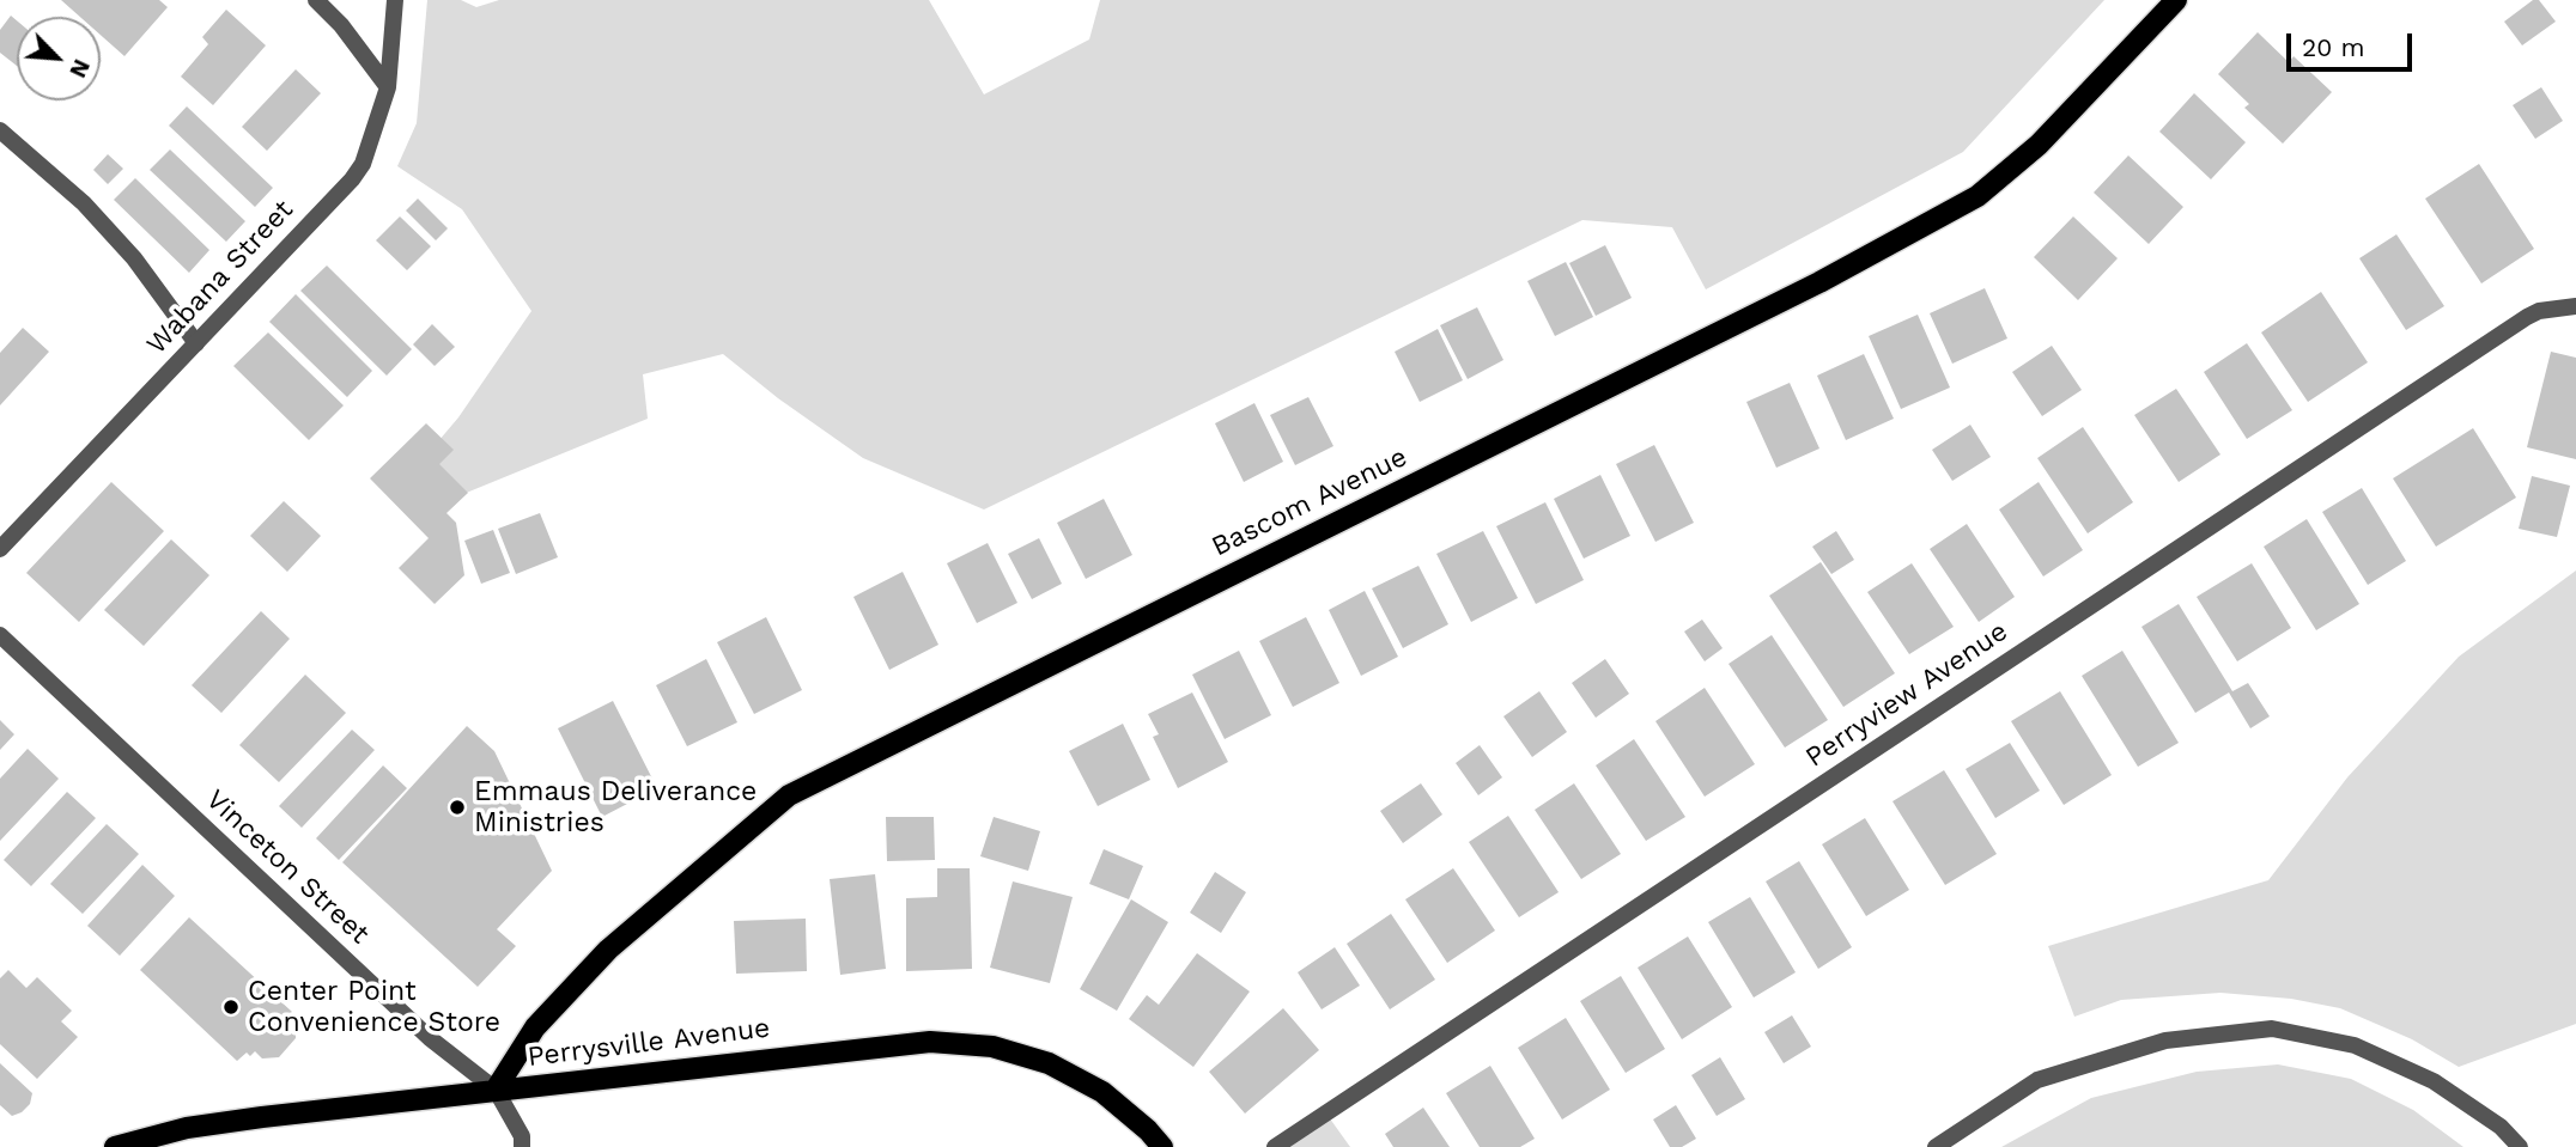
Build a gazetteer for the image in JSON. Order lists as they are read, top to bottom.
{
  "streets": {
    "main road": ["Bascom Avenue", "Perrysville Avenue"],
    "street": ["Wabana Street", "Perryview Avenue", "Vinceton Street"]
  },
  "crossings": [
    ["Bascom Avenue", "Vinceton Street"],
    ["Bascom Avenue", "Perrysville Avenue"],
    ["Vinceton Street", "Perrysville Avenue"]
  ],
  "places": ["Emmaus Deliverance Ministries", "Center Point Convenience Store"],
  "scale_bar": "20 m",
  "north": "bottom right"
}
